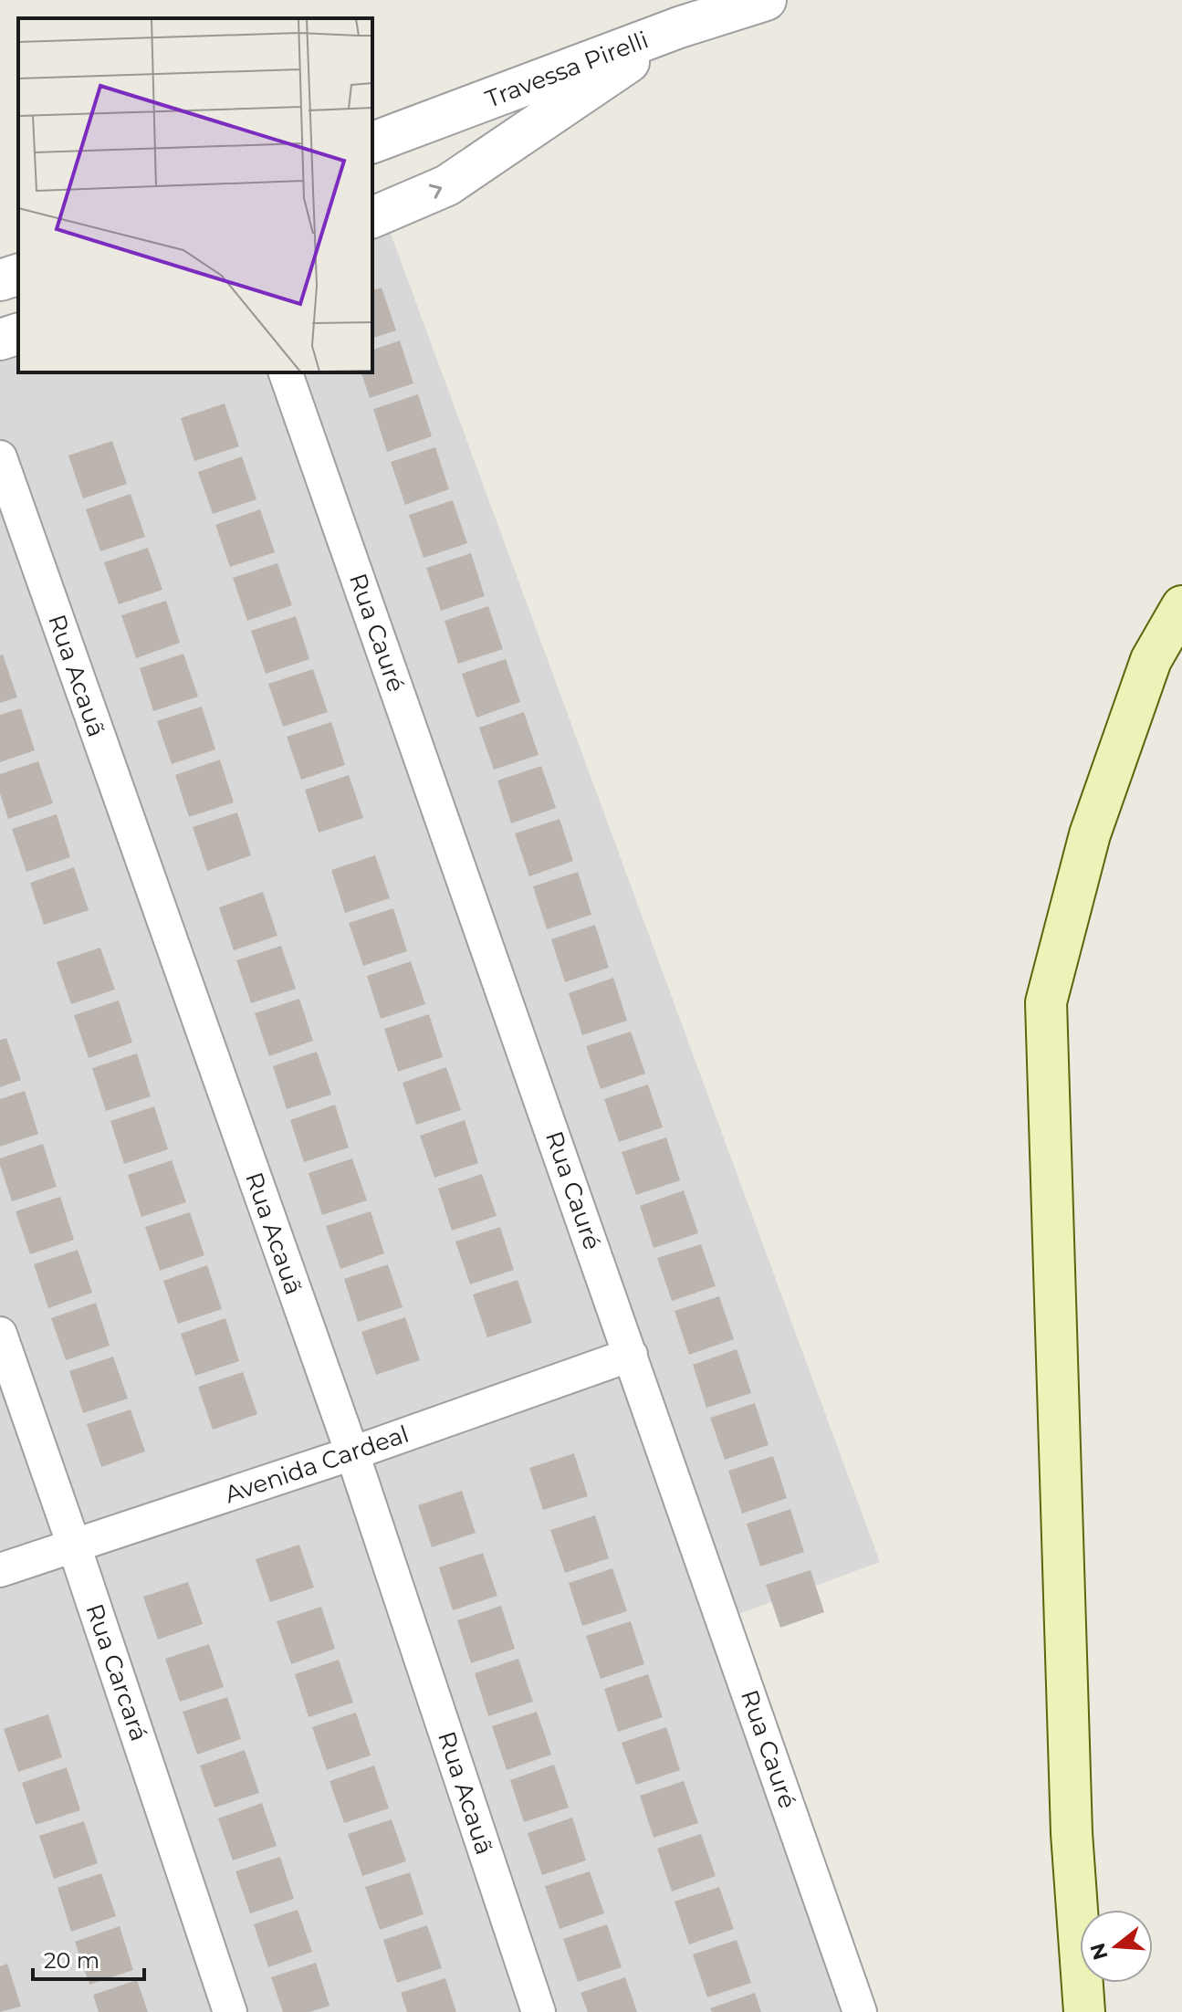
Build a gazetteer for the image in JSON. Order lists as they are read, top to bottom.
{
  "streets": {
    "street": [
      "Travessa Pirelli",
      "Rua Cauré",
      "Rua Acauã",
      "Avenida Cardeal",
      "Rua Carcará"
    ]
  },
  "crossings": [
    ["Rua Cauré", "Avenida Cardeal"],
    ["Rua Acauã", "Avenida Cardeal"],
    ["Avenida Cardeal", "Rua Carcará"]
  ],
  "scale_bar": "20 m",
  "north": "left"
}
